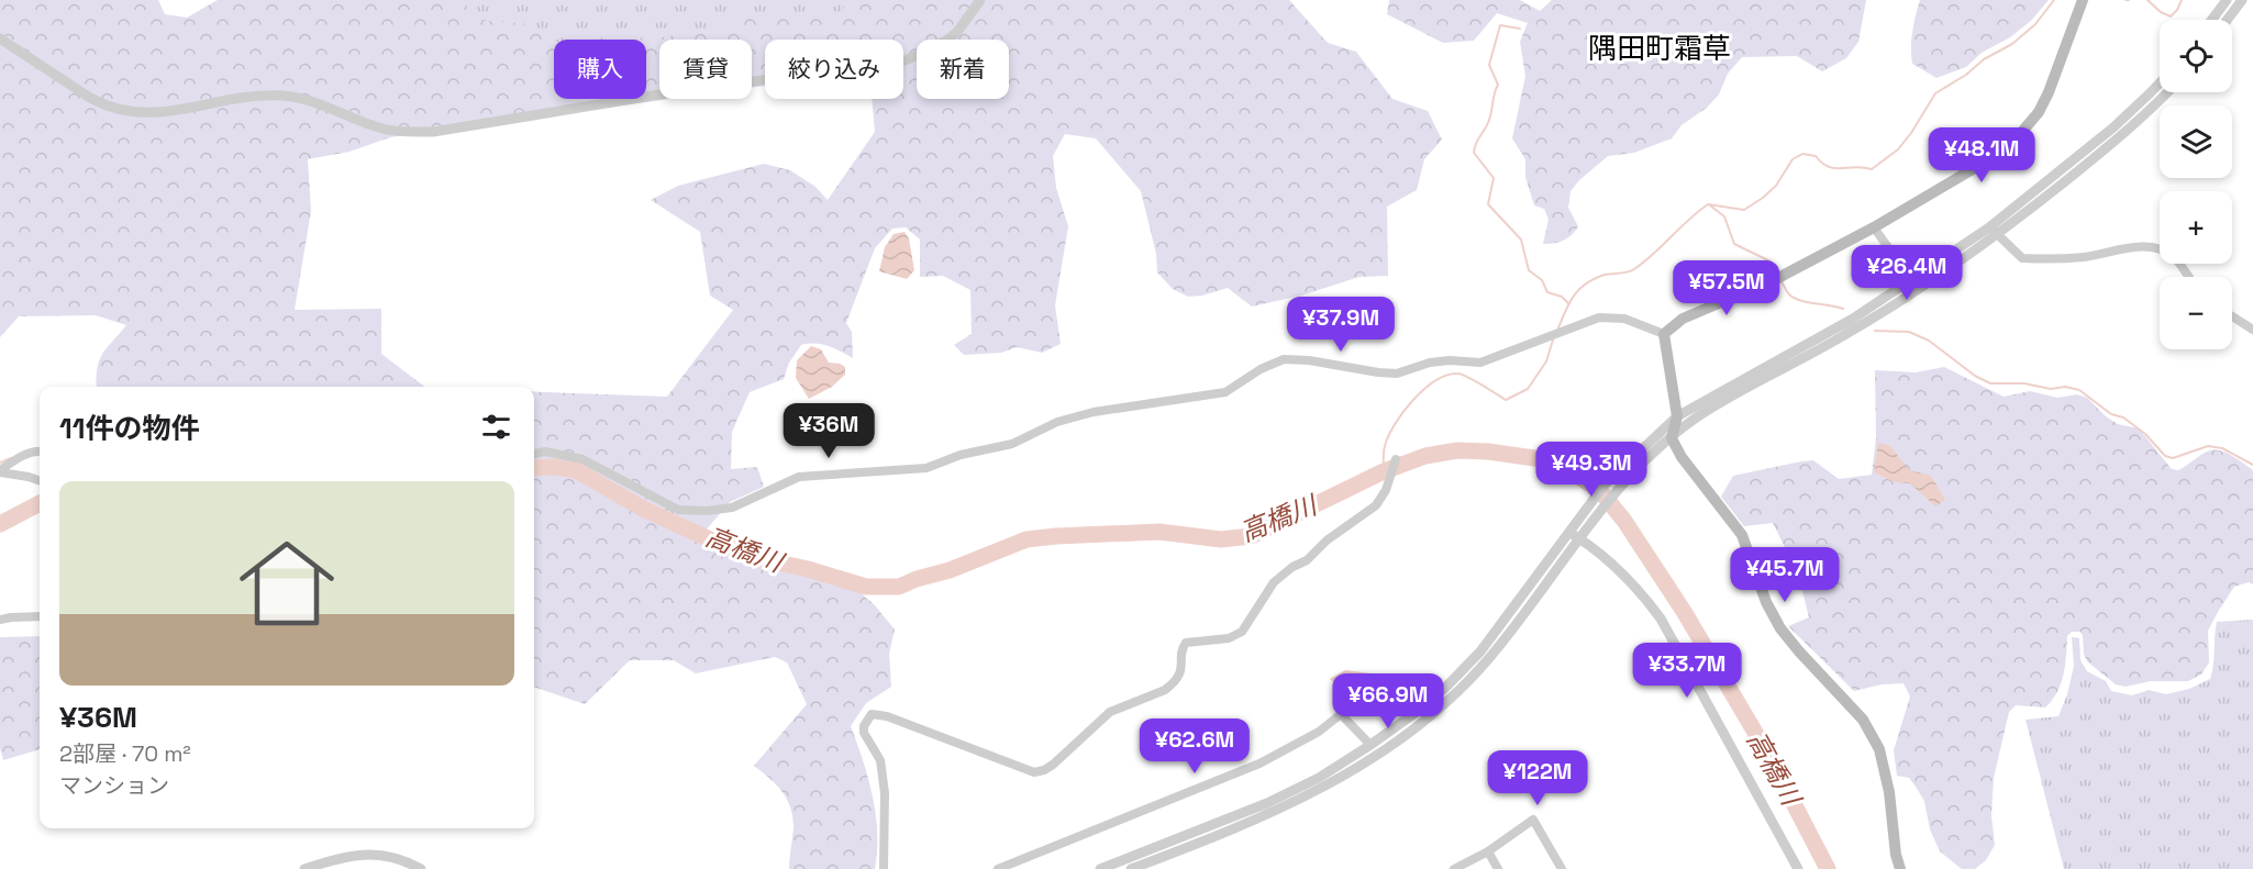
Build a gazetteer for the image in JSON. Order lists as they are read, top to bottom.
{
  "districts": ["隅田町霜草"],
  "water": ["高橋川"],
  "page": {
    "map_buttons": ["+", "−"],
    "chip": [
      "購入",
      "賃貸",
      "絞り込み",
      "新着"
    ],
    "price": [
      "¥48.1M",
      "¥26.4M",
      "¥57.5M",
      "¥37.9M",
      "¥36M",
      "¥49.3M",
      "¥45.7M",
      "¥33.7M",
      "¥66.9M",
      "¥62.6M",
      "¥122M"
    ],
    "heading": "11件の物件",
    "list": [
      {
        "name": "¥36M",
        "note": "2部屋 · 70 m² · マンション"
      }
    ]
  }
}
